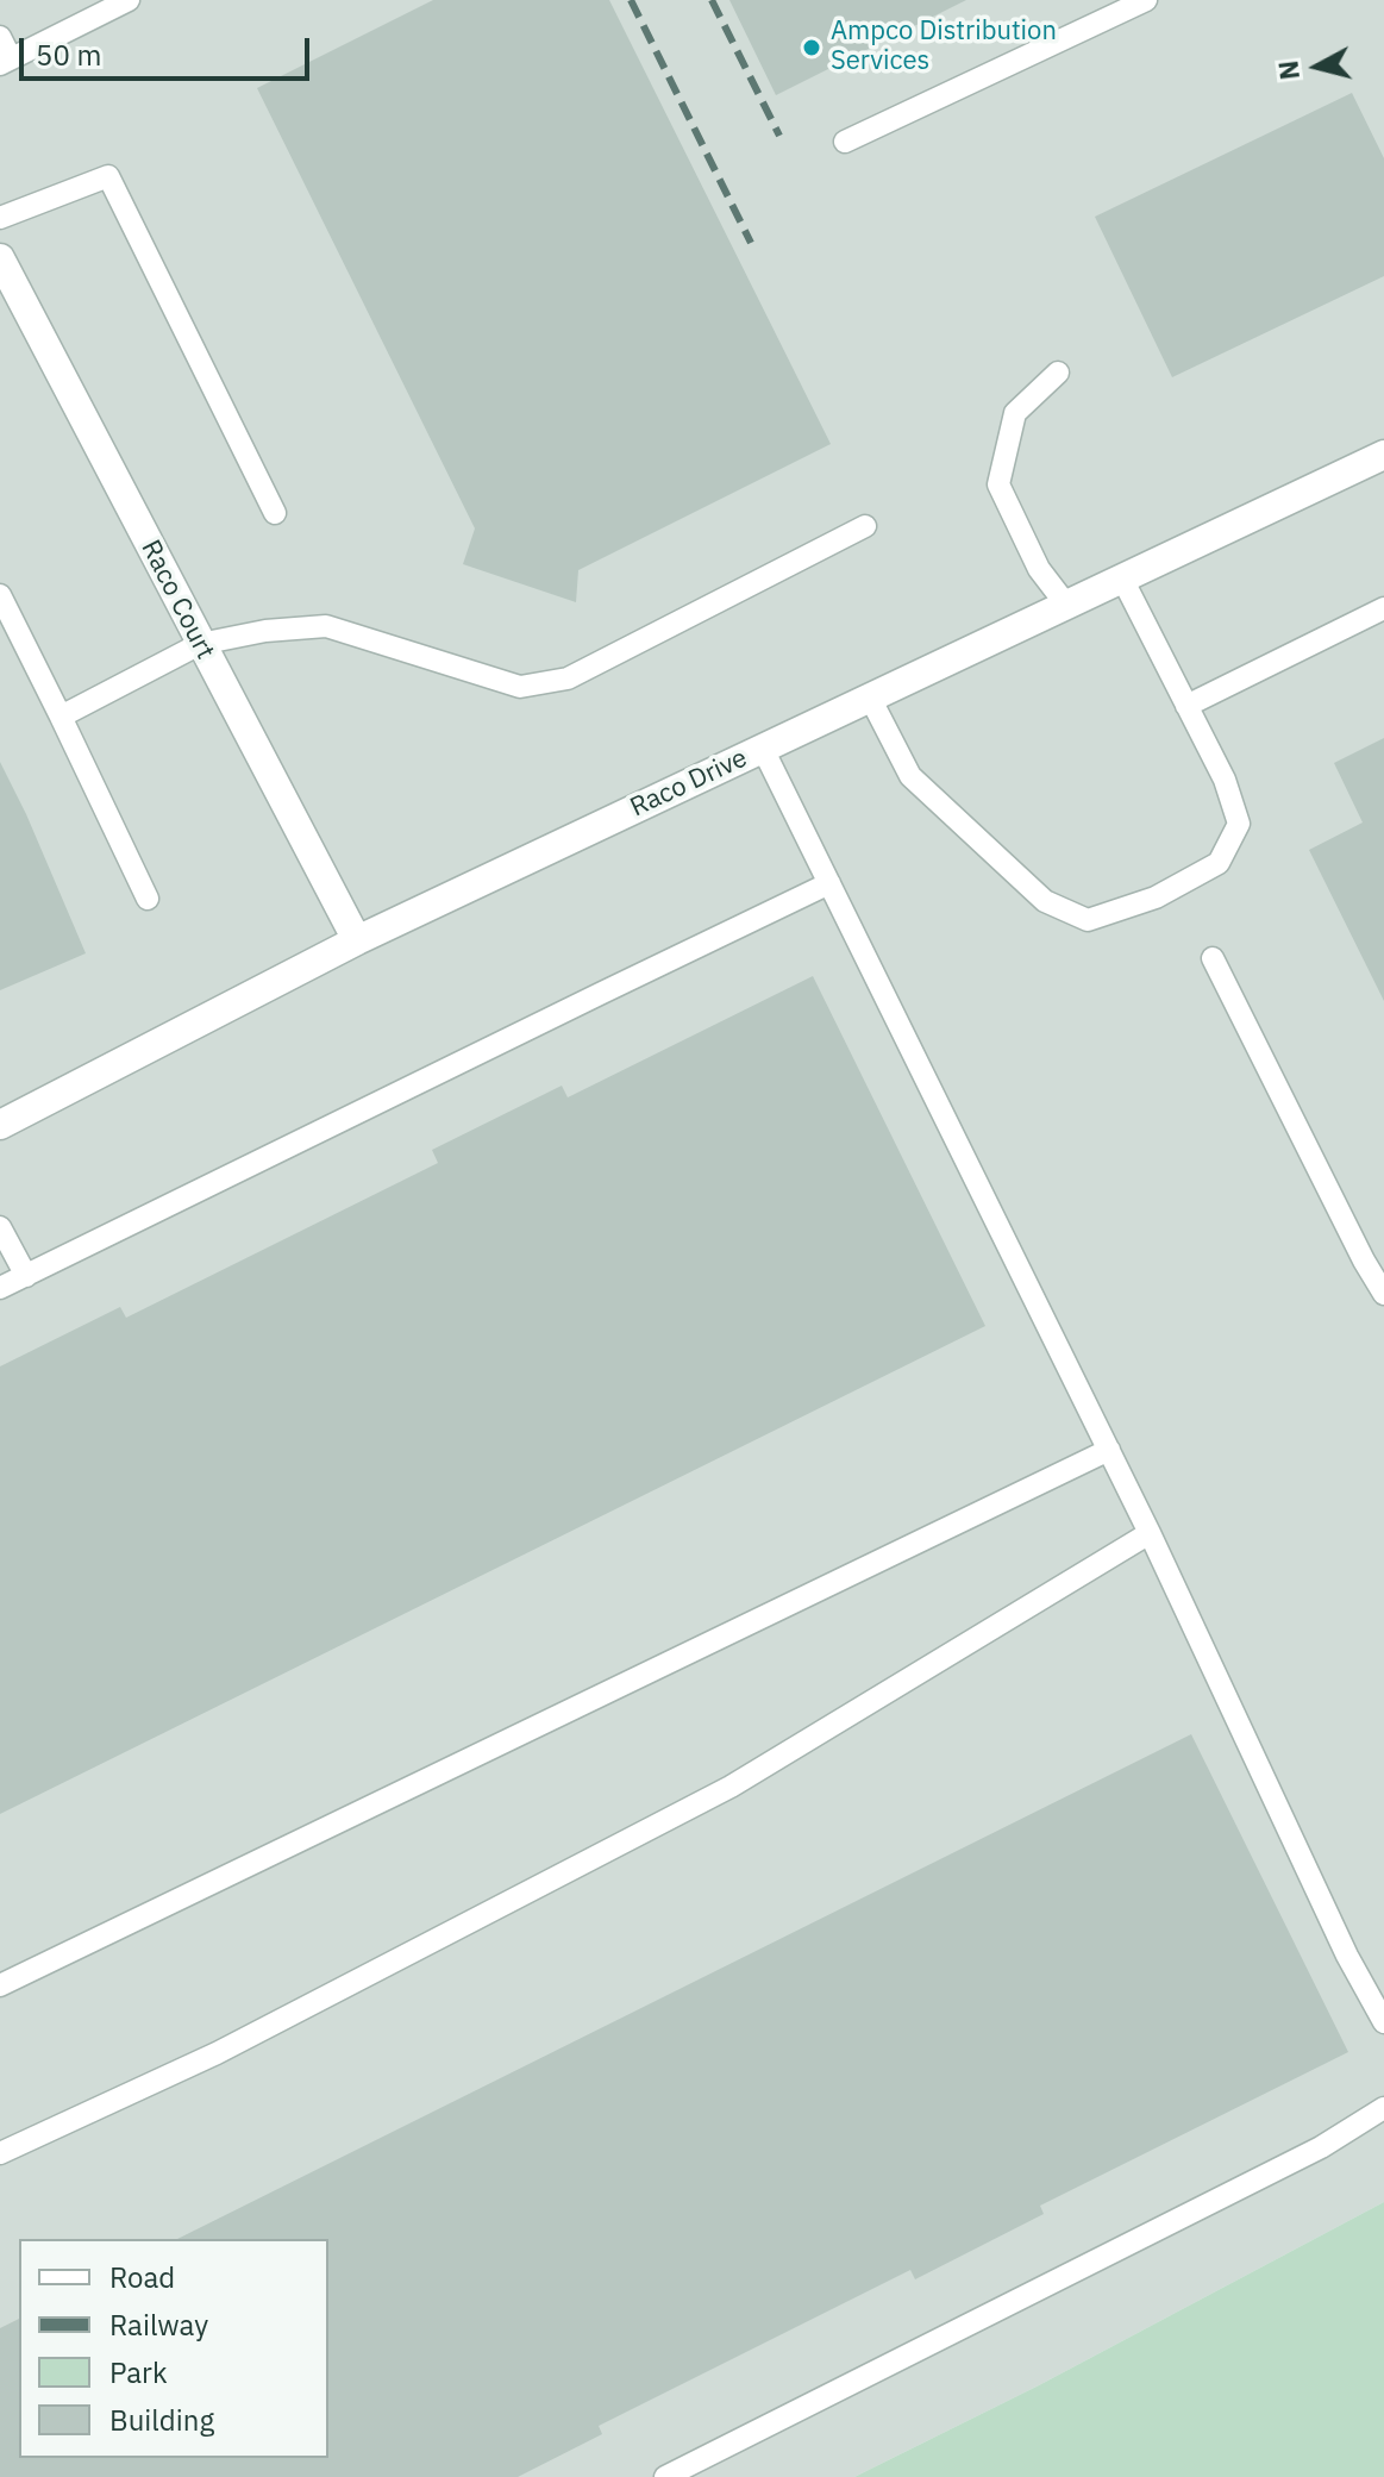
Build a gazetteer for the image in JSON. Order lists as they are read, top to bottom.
{
  "streets": {
    "street": ["Raco Court", "Raco Drive"]
  },
  "crossings": [
    ["Raco Court", "Raco Drive"]
  ],
  "places": ["Ampco Distribution Services"],
  "legend": [
    "Road",
    "Railway",
    "Park",
    "Building"
  ],
  "scale_bar": "50 m",
  "north": "left"
}
